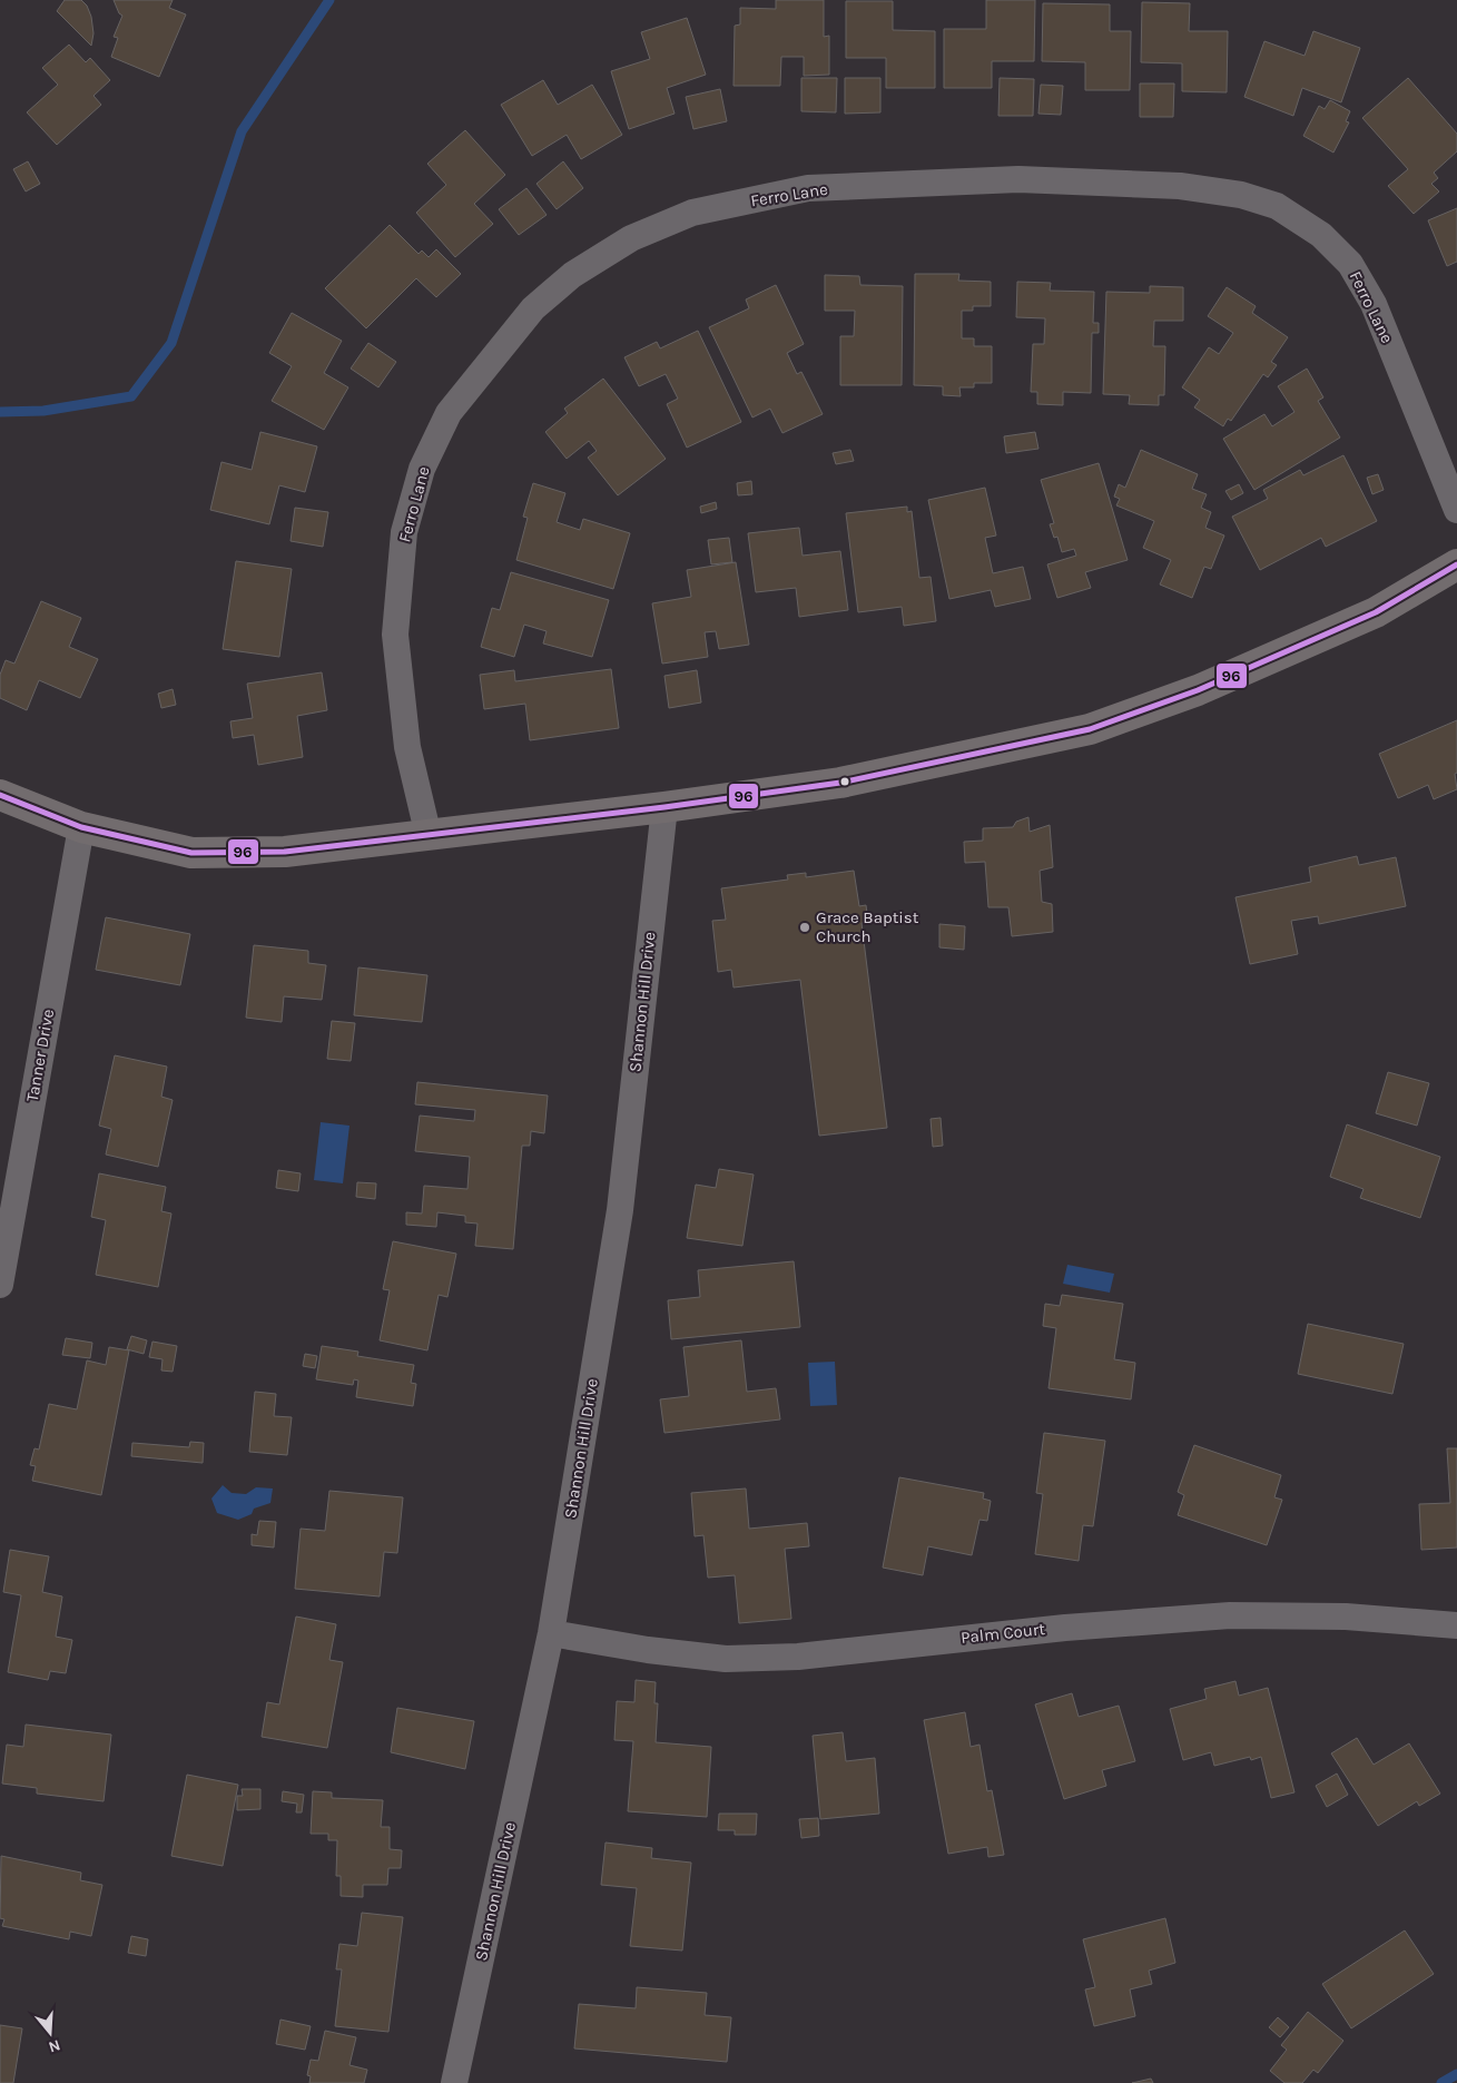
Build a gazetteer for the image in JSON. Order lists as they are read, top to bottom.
{
  "streets": {
    "street": [
      "Ferro Lane",
      "Shannon Hill Drive",
      "Tanner Drive",
      "Palm Court"
    ]
  },
  "crossings": [
    ["Shannon Hill Drive", "Palm Court"]
  ],
  "places": ["Grace Baptist Church"],
  "lines": ["transit line 96"],
  "north": "bottom"
}
